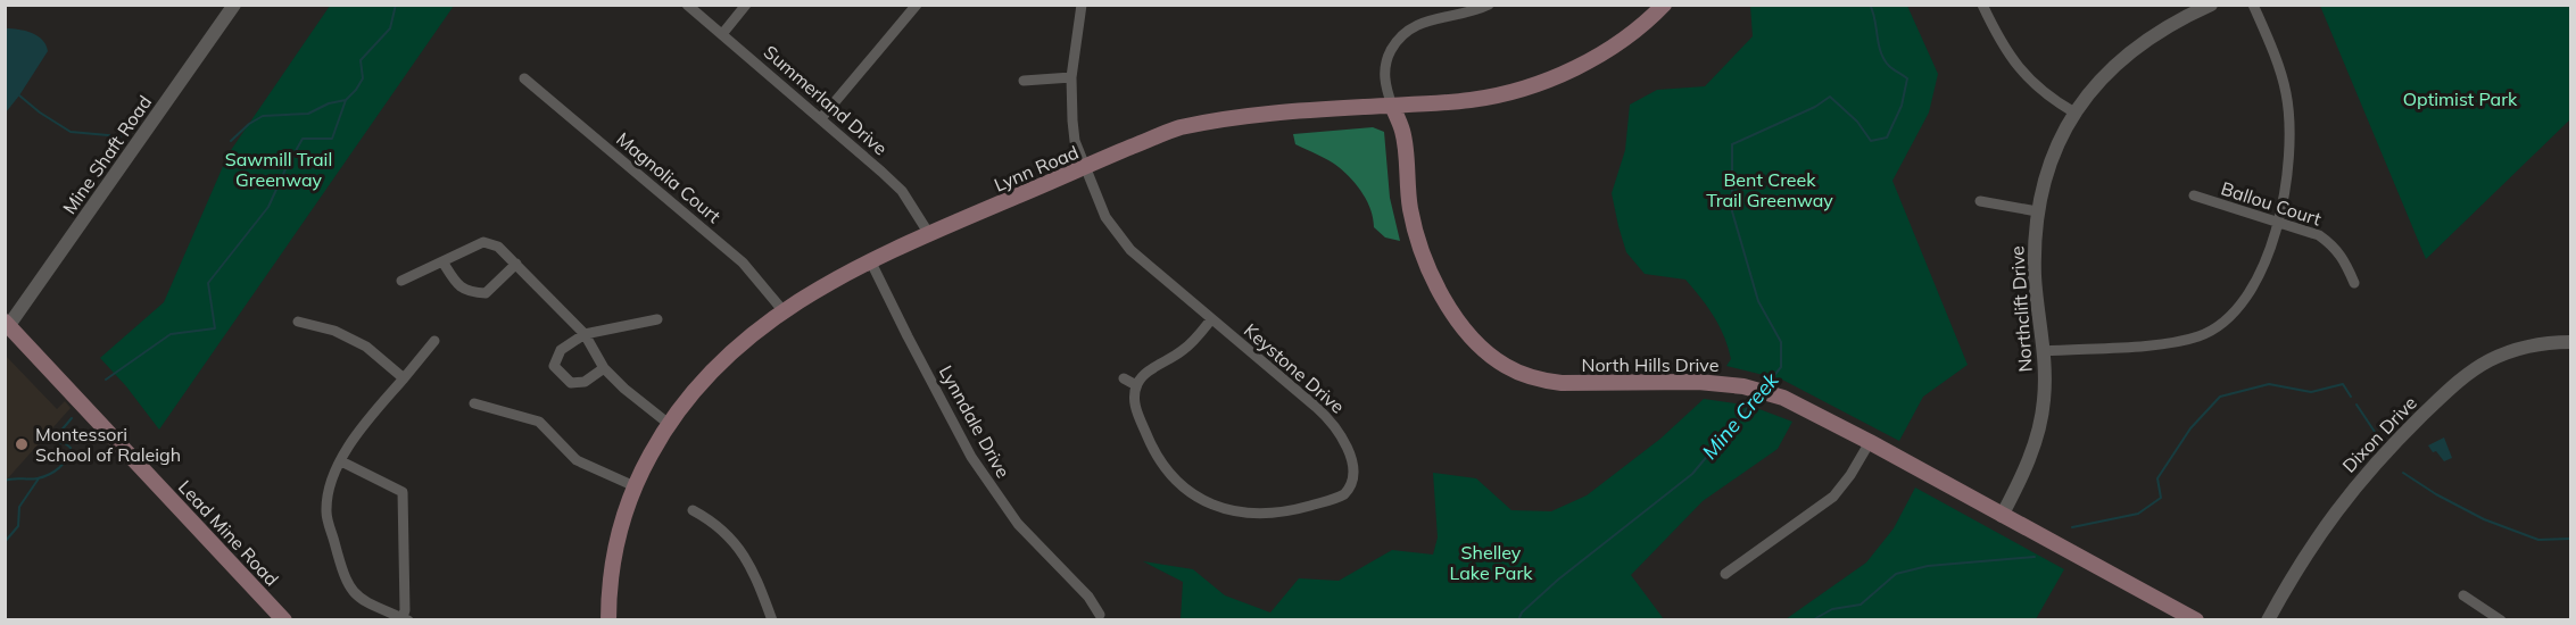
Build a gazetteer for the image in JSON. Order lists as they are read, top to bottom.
{
  "streets": {
    "main road": ["Lynn Road", "North Hills Drive", "Lead Mine Road"],
    "street": [
      "Summerland Drive",
      "Mine Shaft Road",
      "Magnolia Court",
      "Ballou Court",
      "Northclift Drive",
      "Keystone Drive",
      "Lynndale Drive",
      "Dixon Drive"
    ]
  },
  "crossings": [
    ["Summerland Drive", "Lynn Road"],
    ["Mine Shaft Road", "Lead Mine Road"],
    ["Lynn Road", "Magnolia Court"],
    ["Lynn Road", "North Hills Drive"],
    ["Lynn Road", "Keystone Drive"],
    ["Lynn Road", "Lynndale Drive"],
    ["Northclift Drive", "North Hills Drive"]
  ],
  "water": ["Mine Creek"],
  "parks": [
    "Optimist Park",
    "Sawmill Trail Greenway",
    "Bent Creek Trail Greenway",
    "Shelley Lake Park"
  ],
  "places": ["Montessori School of Raleigh"]
}
